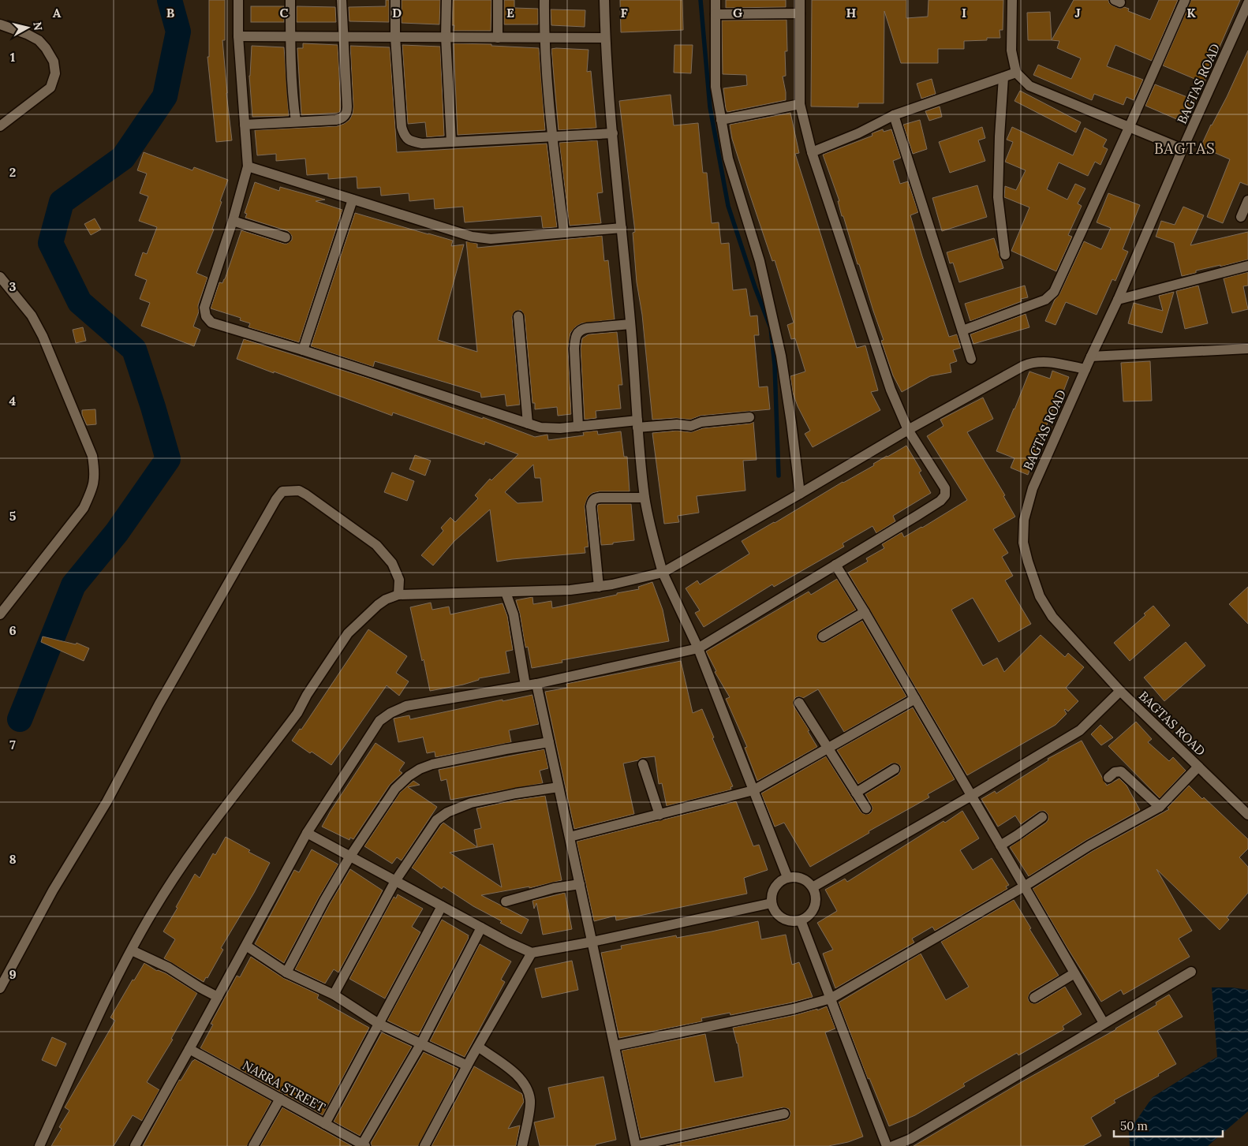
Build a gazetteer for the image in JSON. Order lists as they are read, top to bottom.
{
  "streets": {
    "street": ["BAGTAS ROAD", "NARRA STREET"]
  },
  "districts": ["BAGTAS"],
  "scale_bar": "50 m",
  "north": "right",
  "grid": {
    "columns": [
      "A",
      "B",
      "C",
      "D",
      "E",
      "F",
      "G",
      "H",
      "I",
      "J",
      "K"
    ],
    "rows": [
      "1",
      "2",
      "3",
      "4",
      "5",
      "6",
      "7",
      "8",
      "9"
    ]
  }
}
